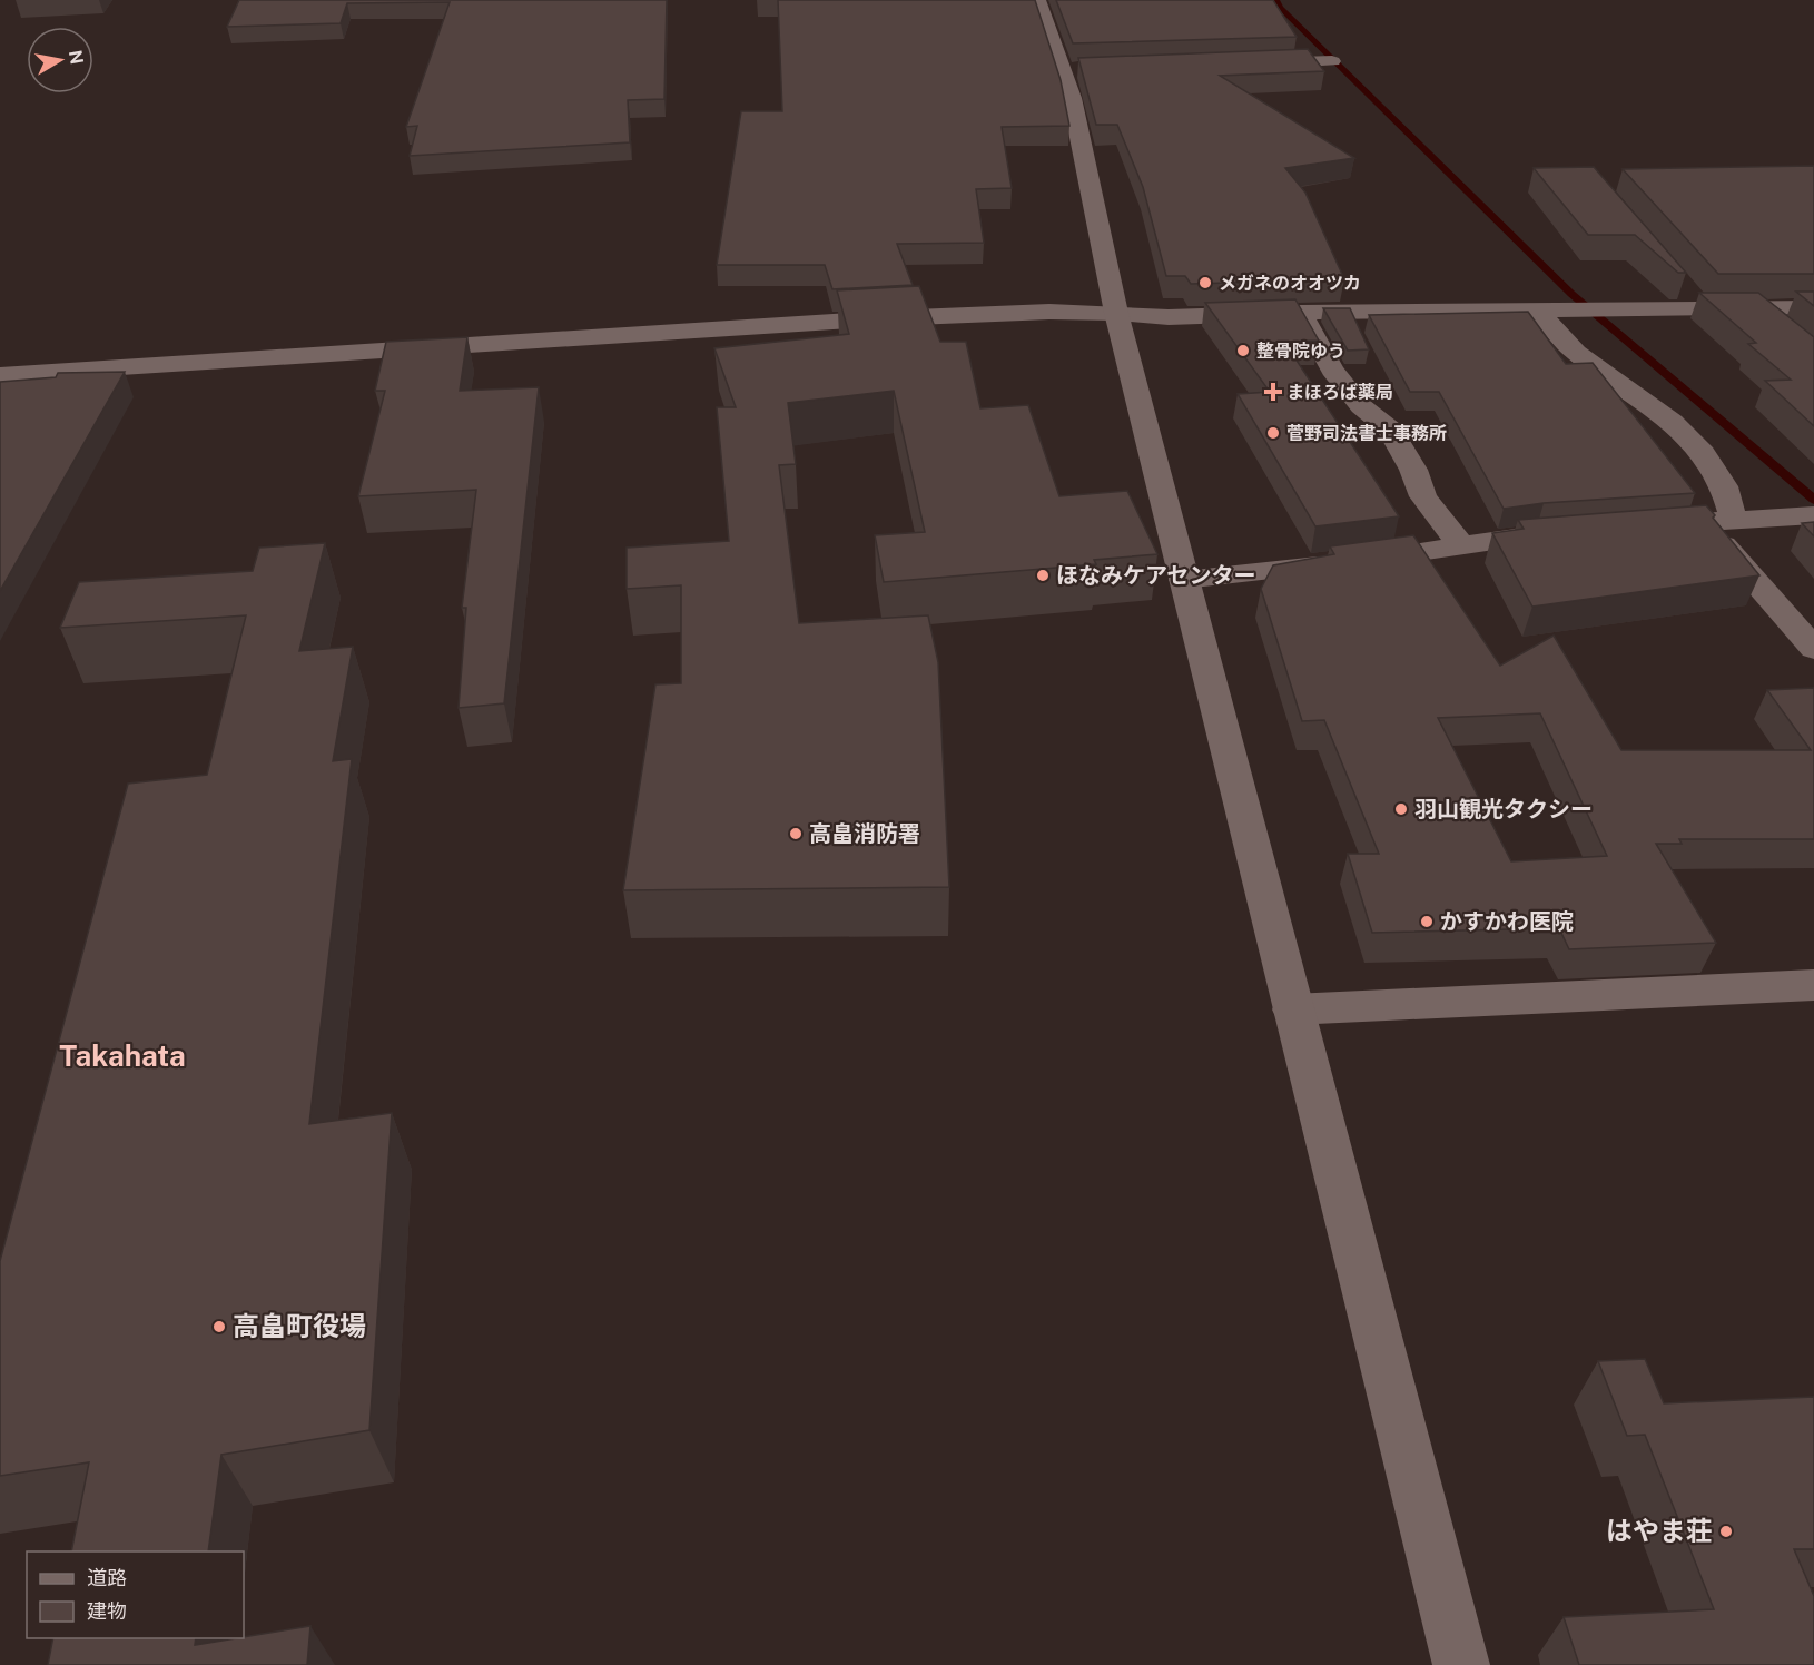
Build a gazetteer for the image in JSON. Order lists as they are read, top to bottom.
{
  "districts": ["Takahata"],
  "places": {
    "other": [
      "メガネのオオツカ",
      "整骨院ゆう",
      "菅野司法書士事務所",
      "ほなみケアセンター",
      "羽山観光タクシー",
      "高畠消防署",
      "かすかわ医院",
      "高畠町役場",
      "はやま荘"
    ],
    "health": ["まほろば薬局"]
  },
  "legend": ["道路", "建物"],
  "north": "right"
}
